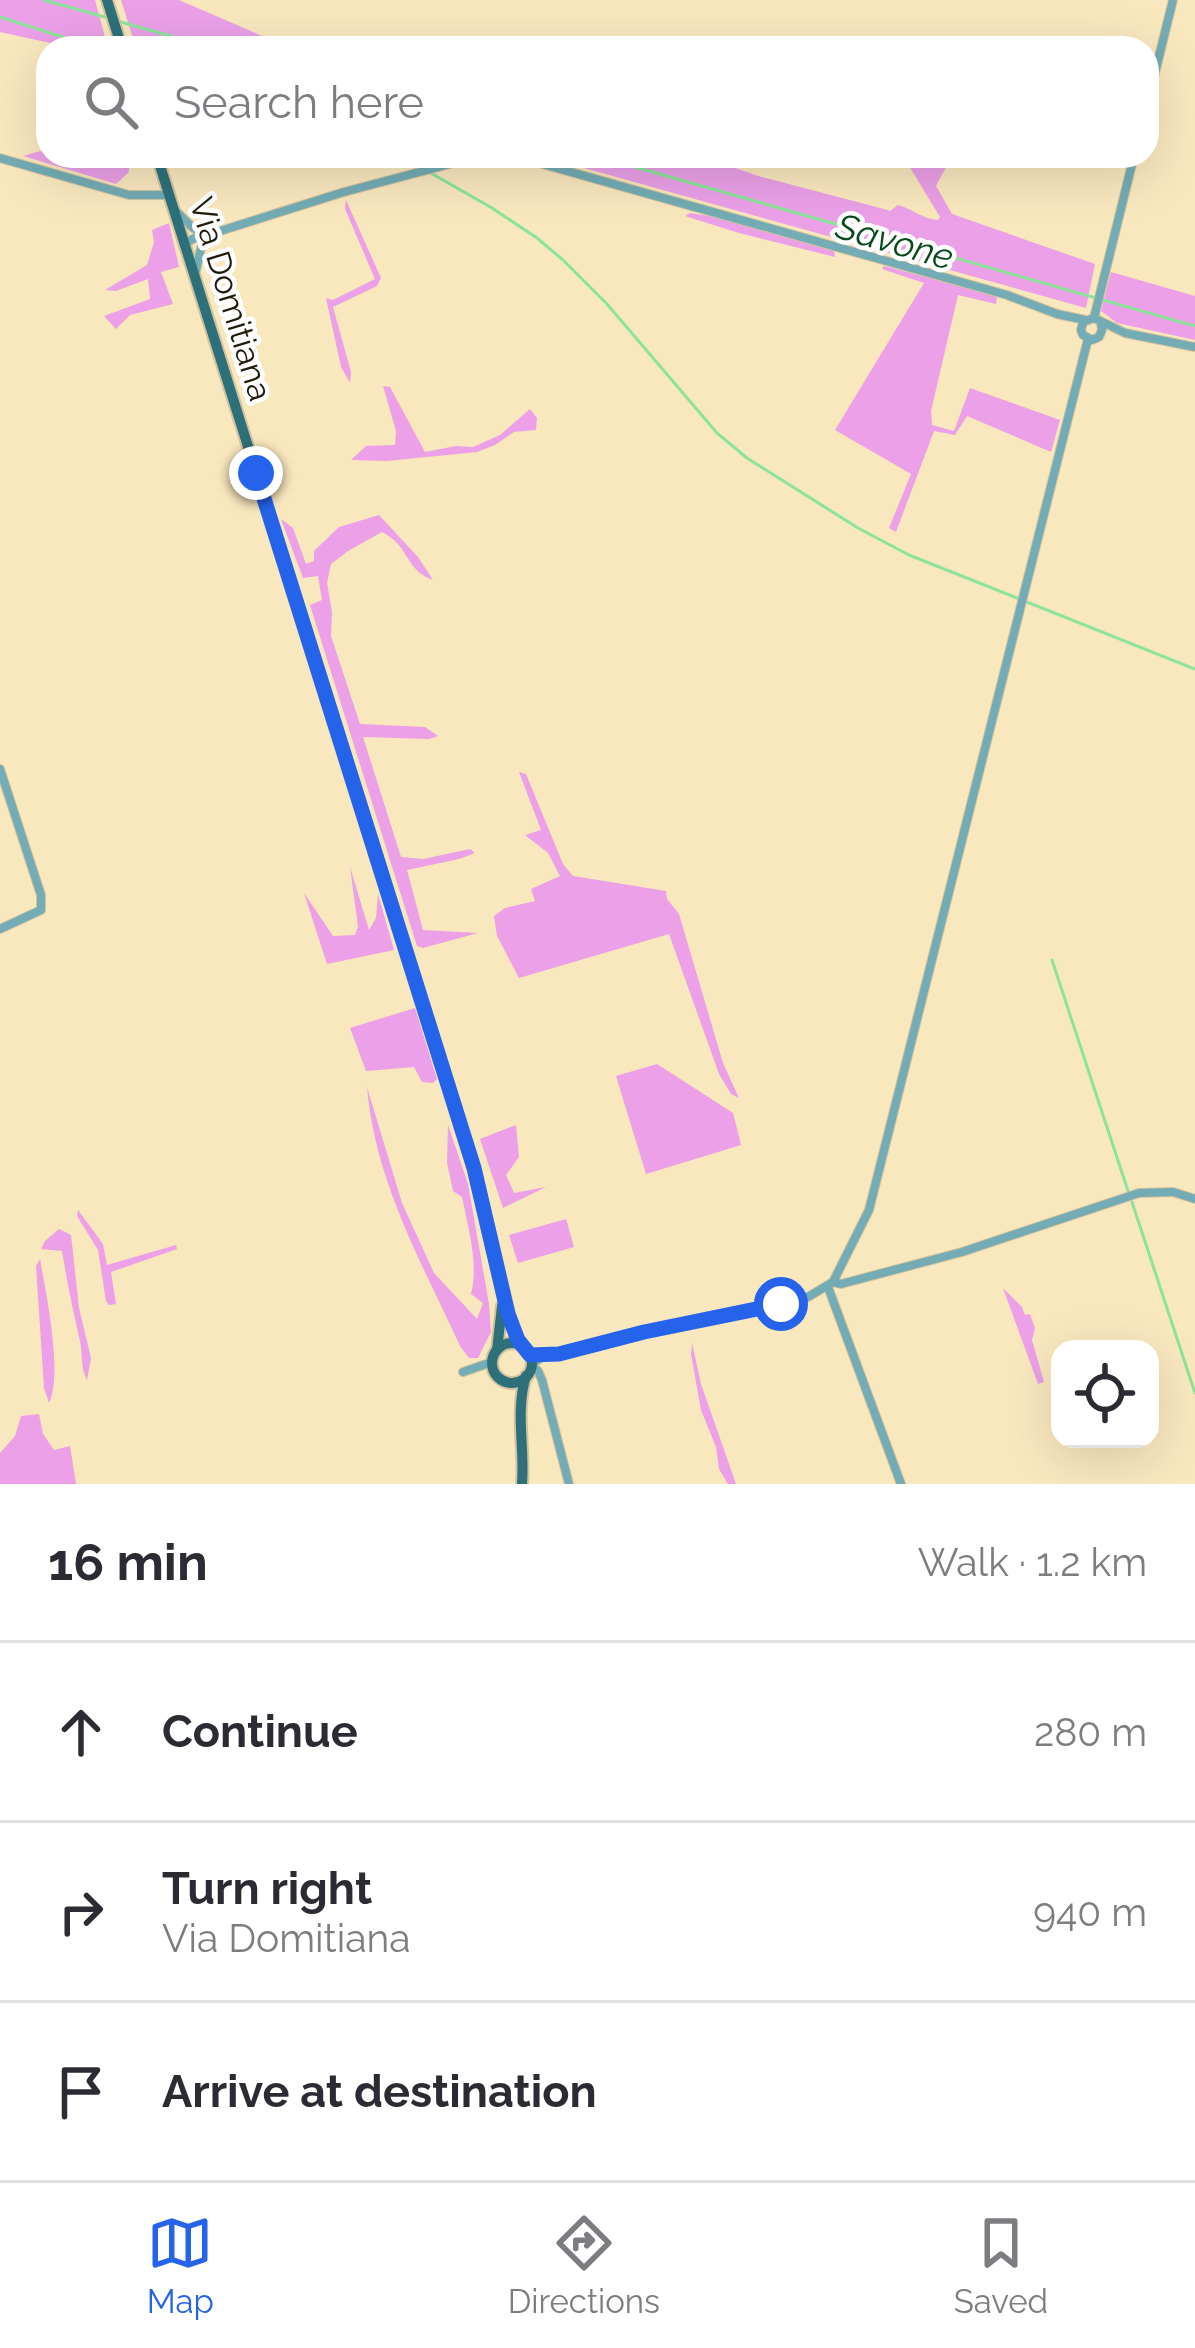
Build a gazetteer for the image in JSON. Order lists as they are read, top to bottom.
{
  "streets": {
    "main road": ["Via Domitiana"]
  },
  "water": ["Savone"],
  "page": {
    "search": "Search here",
    "heading": ["16 min", "Walk · 1.2 km"],
    "list": [
      ["Continue", "280 m"],
      ["Turn right", "Via Domitiana", "940 m"],
      "Arrive at destination"
    ],
    "nav": ["Map", "Directions", "Saved"]
  }
}
